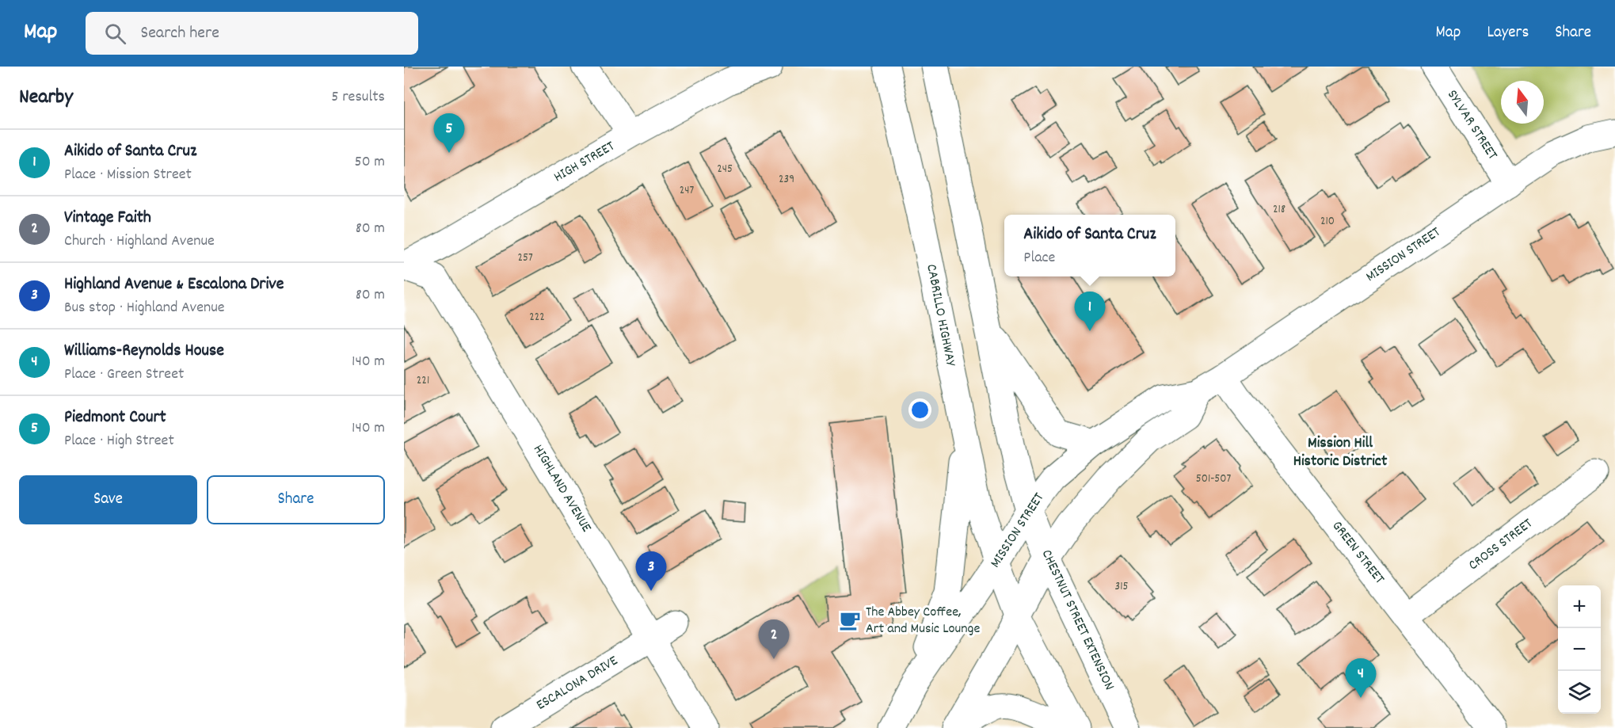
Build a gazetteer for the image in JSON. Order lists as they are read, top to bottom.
{
  "streets": {
    "main road": [
      "SYLVAR STREET",
      "HIGH STREET",
      "MISSION STREET",
      "CABRILLO HIGHWAY",
      "HIGHLAND AVENUE",
      "CROSS STREET",
      "GREEN STREET",
      "CHESTNUT STREET EXTENSION",
      "ESCALONA DRIVE"
    ]
  },
  "crossings": [
    ["SYLVAR STREET", "MISSION STREET"],
    ["HIGH STREET", "HIGHLAND AVENUE"],
    ["MISSION STREET", "CABRILLO HIGHWAY"],
    ["MISSION STREET", "GREEN STREET"],
    ["MISSION STREET", "CHESTNUT STREET EXTENSION"],
    ["HIGHLAND AVENUE", "ESCALONA DRIVE"],
    ["CROSS STREET", "GREEN STREET"]
  ],
  "districts": ["Mission Hill Historic District"],
  "places": {
    "cafe": ["The Abbey Coffee, Art and Music Lounge"]
  },
  "house_numbers": [
    "245",
    "239",
    "247",
    "218",
    "210",
    "257",
    "222",
    "221",
    "501-507",
    "315"
  ],
  "north": "top",
  "page": {
    "header": "Map",
    "search": "Search here",
    "nav": ["Map", "Layers", "Share"],
    "heading": ["Nearby", "5 results"],
    "pins": [
      "5",
      "1",
      "3",
      "2",
      "4"
    ],
    "list": [
      {
        "mark": "1",
        "name": "Aikido of Santa Cruz",
        "note": "Place · Mission Street",
        "value": "50 m"
      },
      {
        "mark": "2",
        "name": "Vintage Faith",
        "note": "Church · Highland Avenue",
        "value": "80 m"
      },
      {
        "mark": "3",
        "name": "Highland Avenue & Escalona Drive",
        "note": "Bus stop · Highland Avenue",
        "value": "80 m"
      },
      {
        "mark": "4",
        "name": "Williams-Reynolds House",
        "note": "Place · Green Street",
        "value": "140 m"
      },
      {
        "mark": "5",
        "name": "Piedmont Court",
        "note": "Place · High Street",
        "value": "140 m"
      }
    ],
    "popup": ["Aikido of Santa Cruz", "Place"],
    "buttons": ["Save", "Share"],
    "map_buttons": ["+", "−"]
  }
}
